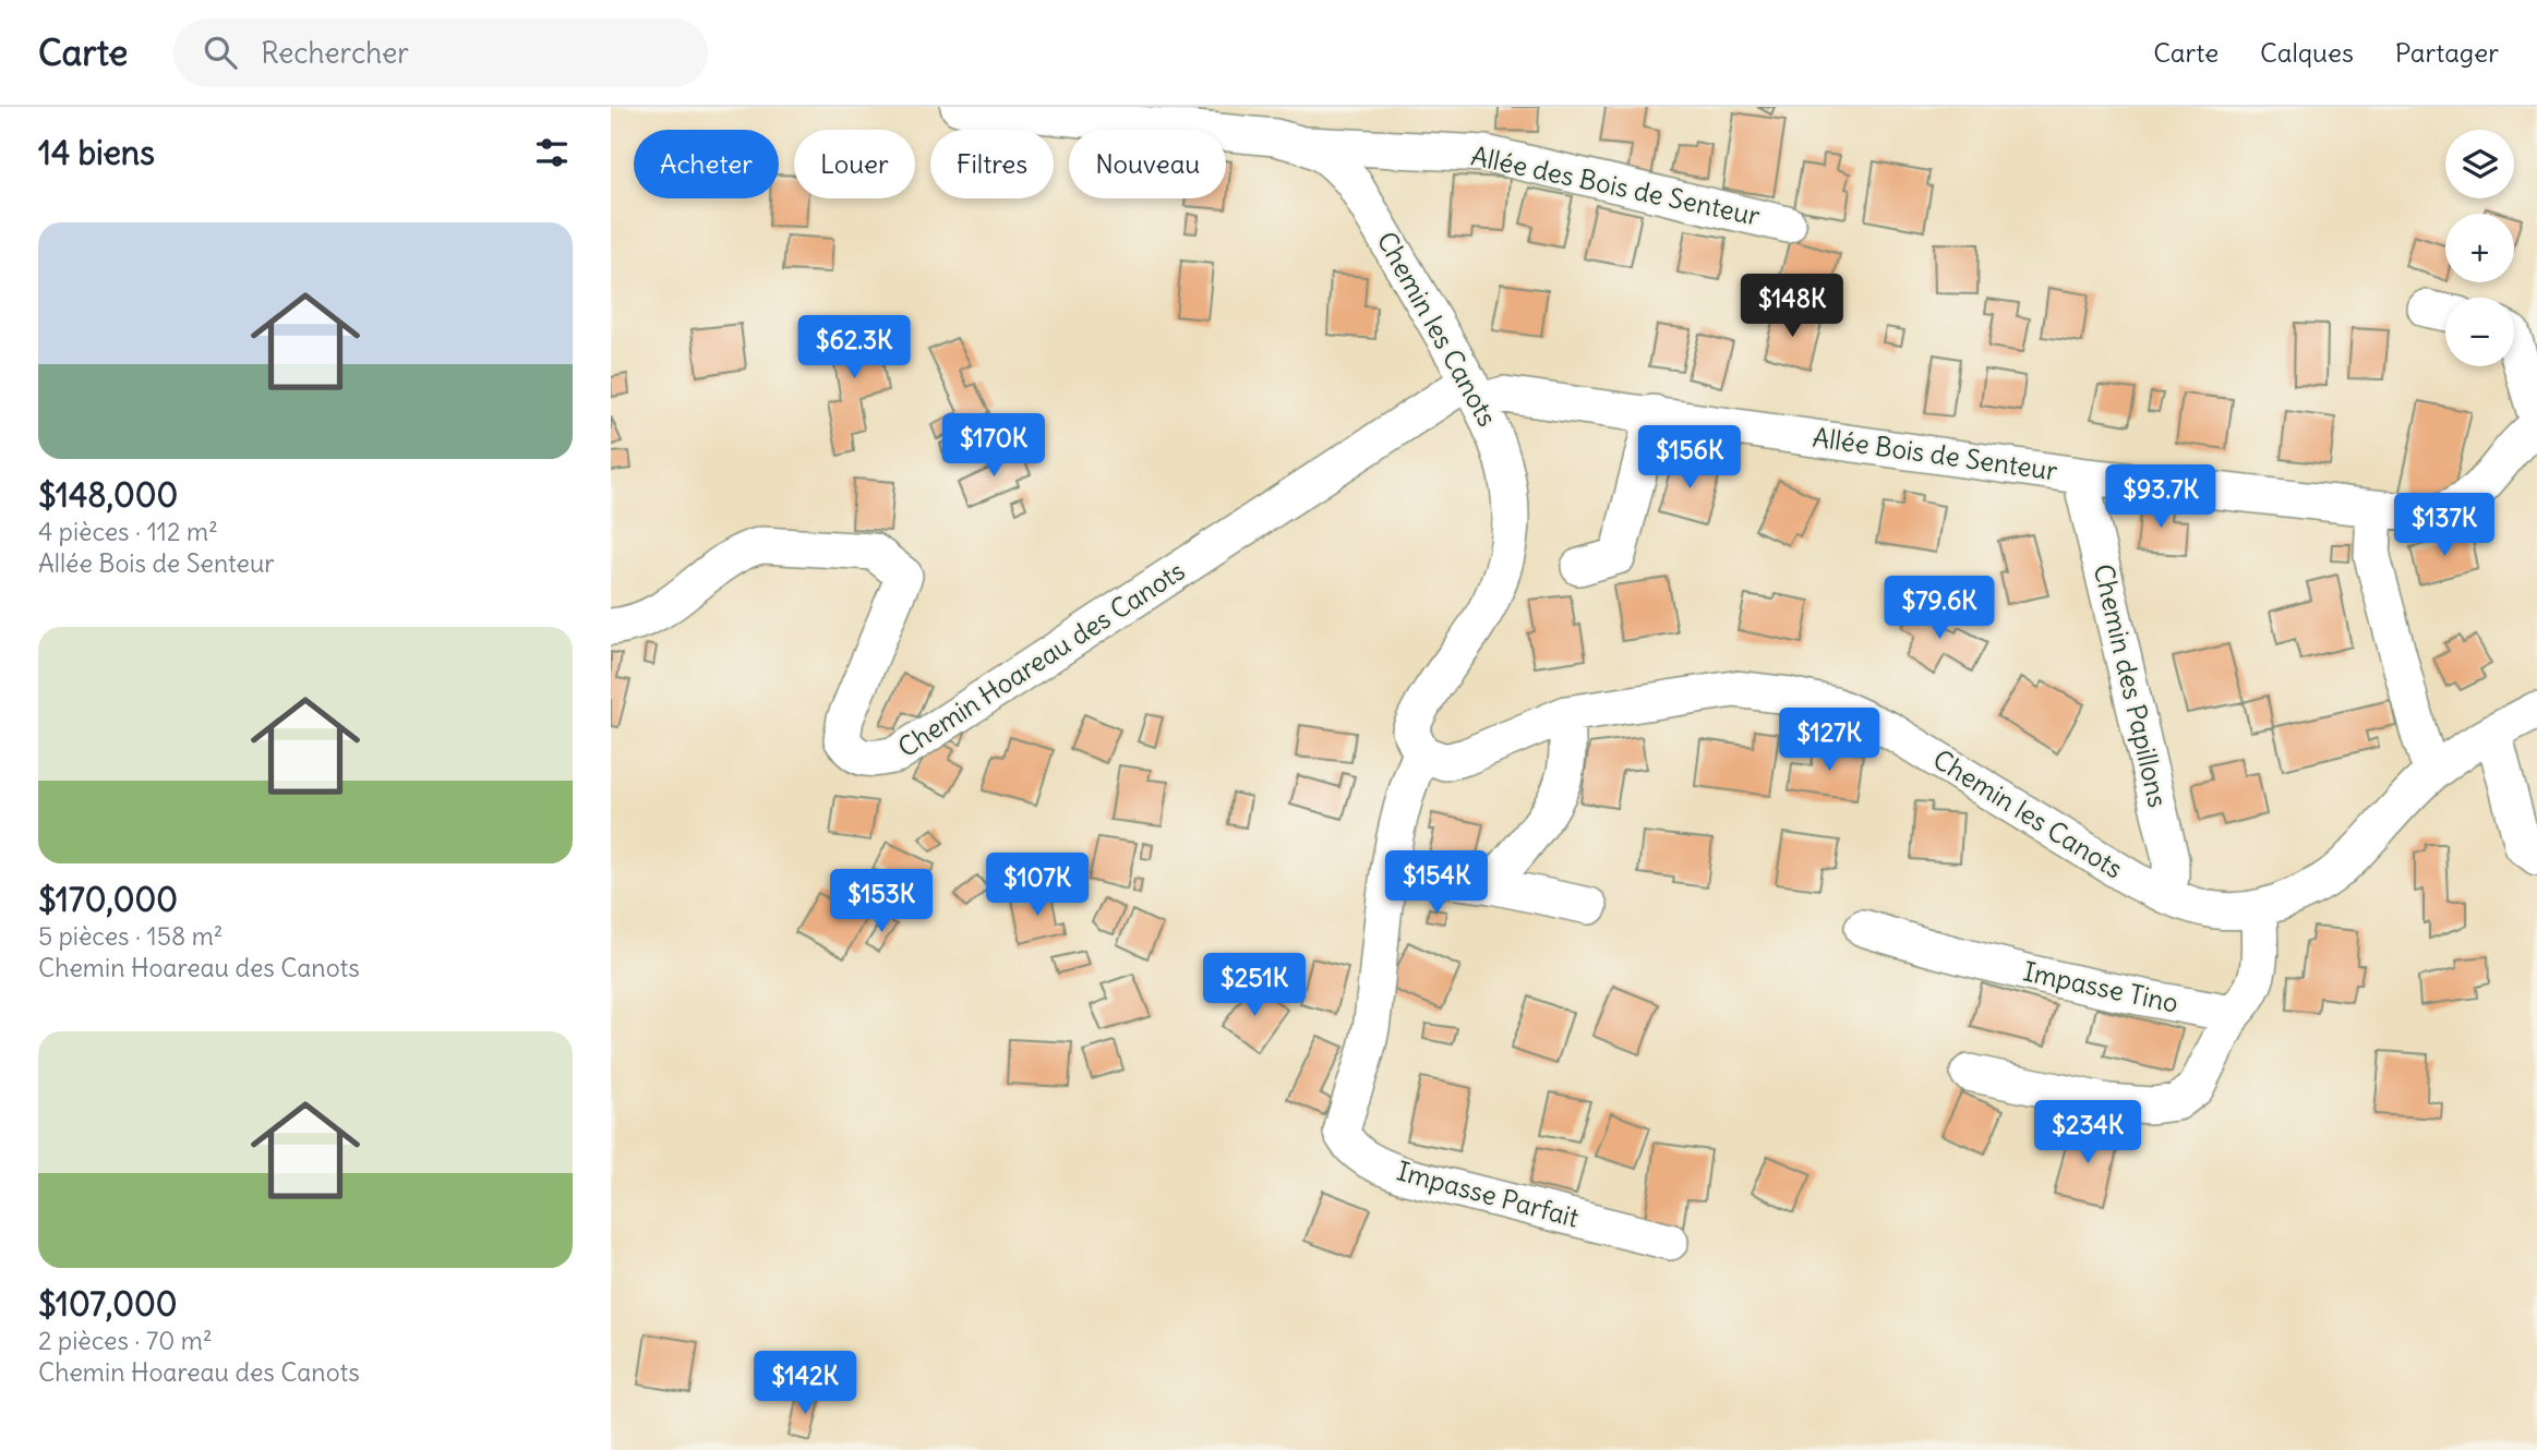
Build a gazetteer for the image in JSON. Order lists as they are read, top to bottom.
{
  "streets": {
    "street": [
      "Allée des Bois de Senteur",
      "Chemin les Canots",
      "Allée Bois de Senteur",
      "Chemin Hoareau des Canots",
      "Chemin des Papillons",
      "Impasse Tino",
      "Impasse Parfait"
    ]
  },
  "crossings": [
    ["Allée des Bois de Senteur", "Chemin les Canots"],
    ["Chemin les Canots", "Allée Bois de Senteur"],
    ["Chemin les Canots", "Chemin Hoareau des Canots"],
    ["Chemin les Canots", "Chemin des Papillons"],
    ["Chemin les Canots", "Impasse Parfait"],
    ["Allée Bois de Senteur", "Chemin Hoareau des Canots"],
    ["Allée Bois de Senteur", "Chemin des Papillons"]
  ],
  "page": {
    "header": "Carte",
    "search": "Rechercher",
    "nav": ["Carte", "Calques", "Partager"],
    "heading": "14 biens",
    "map_buttons": ["+", "−"],
    "chip": [
      "Acheter",
      "Louer",
      "Filtres",
      "Nouveau"
    ],
    "list": [
      {
        "name": "$148,000",
        "note": "4 pièces · 112 m² · Allée Bois de Senteur"
      },
      {
        "name": "$170,000",
        "note": "5 pièces · 158 m² · Chemin Hoareau des Canots"
      },
      {
        "name": "$107,000",
        "note": "2 pièces · 70 m² · Chemin Hoareau des Canots"
      }
    ],
    "price": [
      "$148K",
      "$62.3K",
      "$170K",
      "$156K",
      "$93.7K",
      "$137K",
      "$79.6K",
      "$127K",
      "$154K",
      "$107K",
      "$153K",
      "$251K",
      "$234K",
      "$142K"
    ]
  }
}
